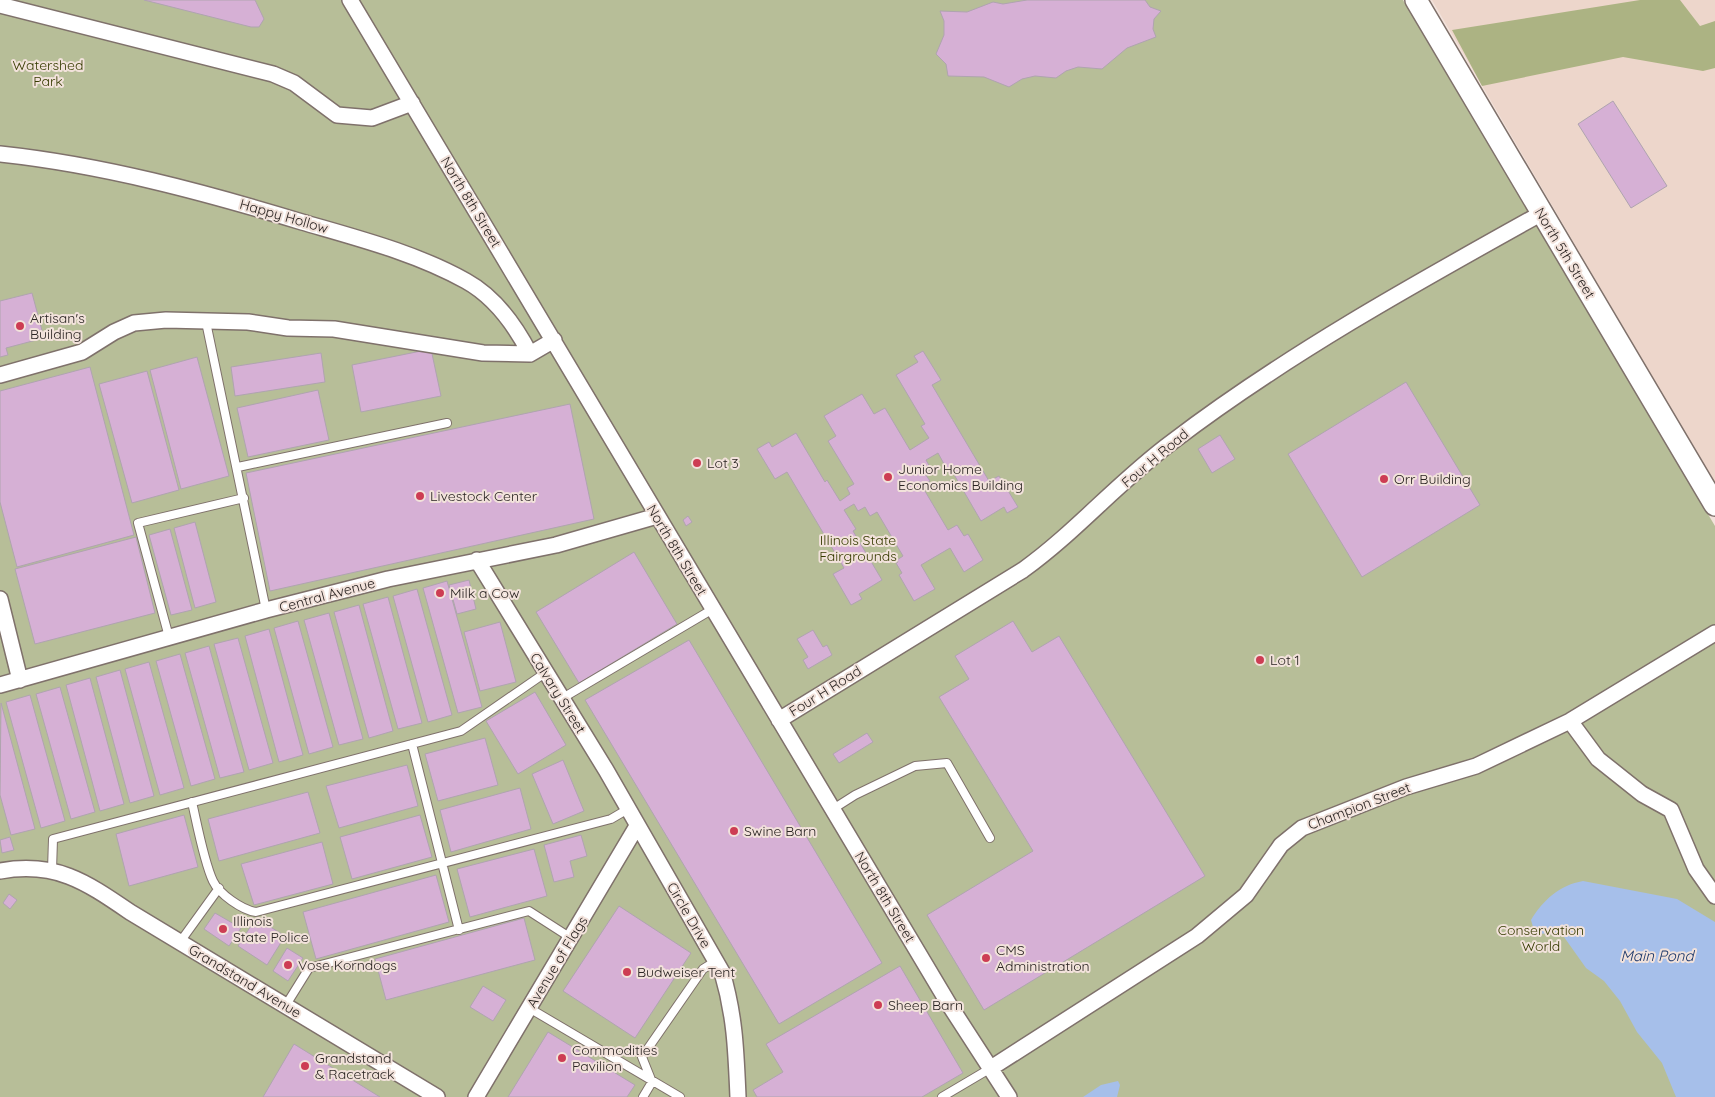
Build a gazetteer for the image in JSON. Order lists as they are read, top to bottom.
{
  "streets": {
    "main road": ["North 5th Street"],
    "street": [
      "North 8th Street",
      "Happy Hollow",
      "Four H Road",
      "Central Avenue",
      "Calvary Street",
      "Champion Street",
      "Circle Drive",
      "Avenue of Flags",
      "Grandstand Avenue"
    ]
  },
  "crossings": [
    ["North 8th Street", "Four H Road"],
    ["North 8th Street", "Central Avenue"],
    ["North 8th Street", "Champion Street"],
    ["North 5th Street", "Four H Road"],
    ["Central Avenue", "Calvary Street"],
    ["Calvary Street", "Circle Drive"],
    ["Calvary Street", "Avenue of Flags"],
    ["Circle Drive", "Avenue of Flags"]
  ],
  "water": ["Main Pond"],
  "parks": ["Watershed Park", "Illinois State Fairgrounds", "Conservation World"],
  "places": [
    "Artisan's Building",
    "Lot 3",
    "Junior Home Economics Building",
    "Orr Building",
    "Livestock Center",
    "Milk a Cow",
    "Lot 1",
    "Swine Barn",
    "Illinois State Police",
    "CMS Administration",
    "Vose Korndogs",
    "Budweiser Tent",
    "Sheep Barn",
    "Commodities Pavilion",
    "Grandstand & Racetrack"
  ]
}
